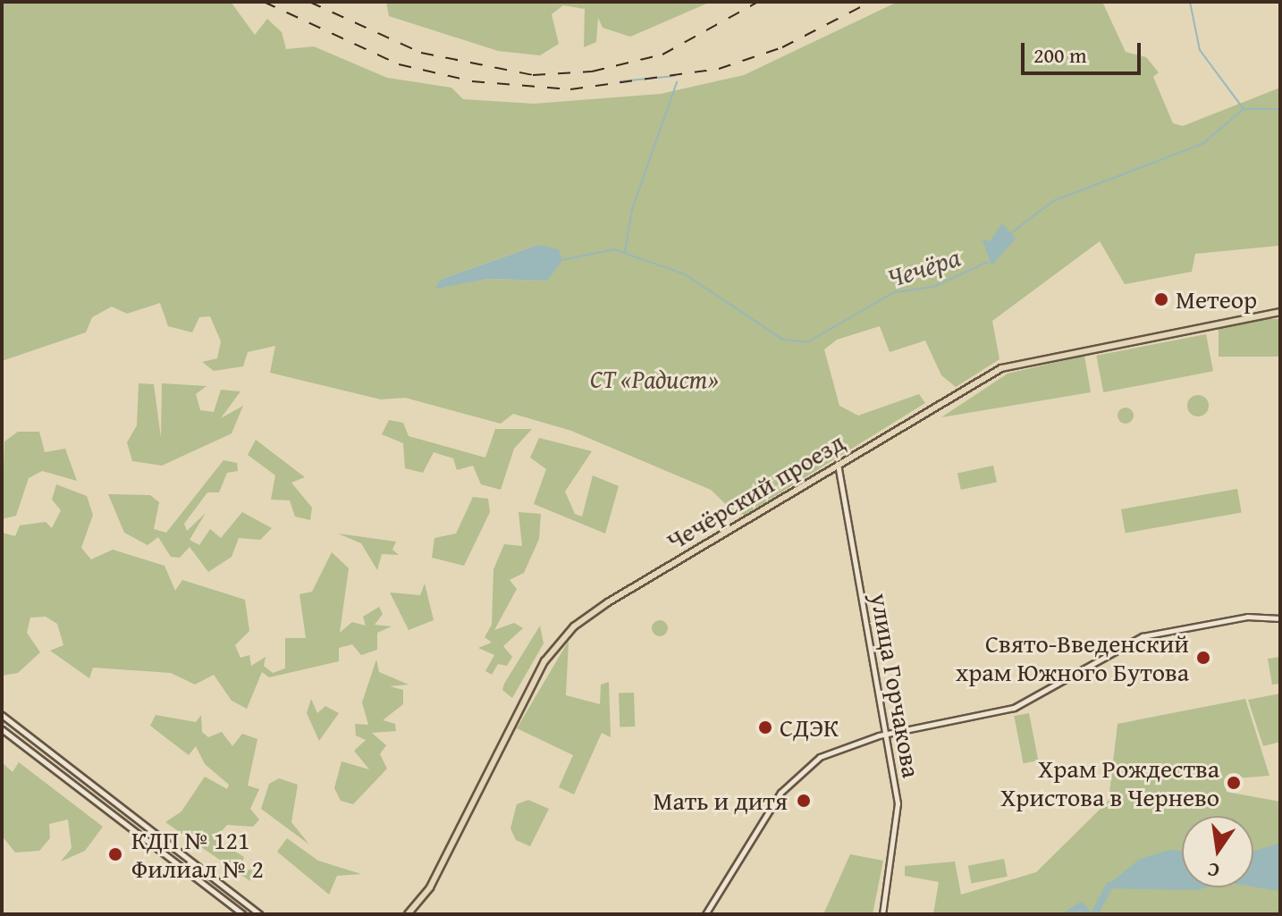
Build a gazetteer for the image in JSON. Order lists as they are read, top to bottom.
{
  "streets": {
    "main road": ["Чечёрский проезд"],
    "street": ["улица Горчакова"]
  },
  "crossings": [
    ["Чечёрский проезд", "улица Горчакова"]
  ],
  "water": ["Чечёра"],
  "parks": ["СТ «Радист»"],
  "places": [
    "Метеор",
    "Свято-Введенский храм Южного Бутова",
    "СДЭК",
    "Храм Рождества Христова в Чернево",
    "Мать и дитя",
    "КДП № 121 Филиал № 2"
  ],
  "scale_bar": "200 m",
  "north": "bottom"
}
